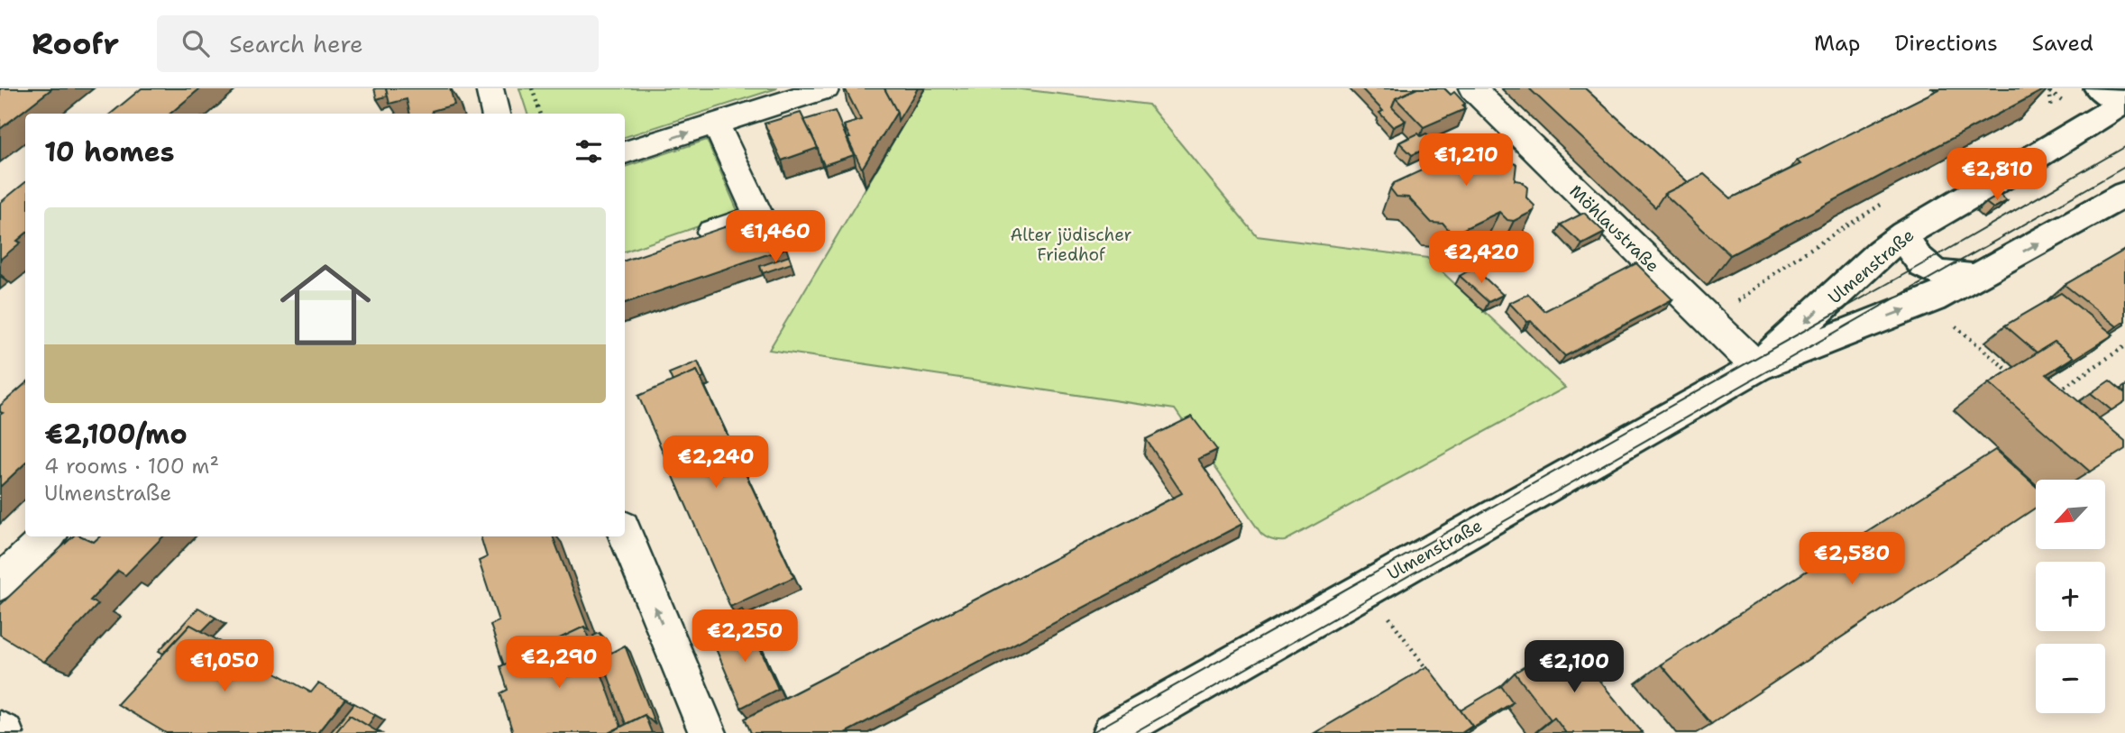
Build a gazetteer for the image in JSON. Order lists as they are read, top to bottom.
{
  "streets": {
    "main road": ["Ulmenstraße"],
    "street": ["Möhlaustraße"]
  },
  "crossings": [
    ["Möhlaustraße", "Ulmenstraße"]
  ],
  "parks": ["Alter jüdischer Friedhof"],
  "north": "bottom left",
  "page": {
    "header": "Roofr",
    "search": "Search here",
    "nav": ["Map", "Directions", "Saved"],
    "heading": "10 homes",
    "price": [
      "€1,210",
      "€2,810",
      "€1,460",
      "€2,420",
      "€2,240",
      "€2,580",
      "€2,250",
      "€2,290",
      "€1,050",
      "€2,100"
    ],
    "list": [
      {
        "name": "€2,100/mo",
        "note": "4 rooms · 100 m² · Ulmenstraße"
      }
    ],
    "map_buttons": ["+", "−"]
  }
}
